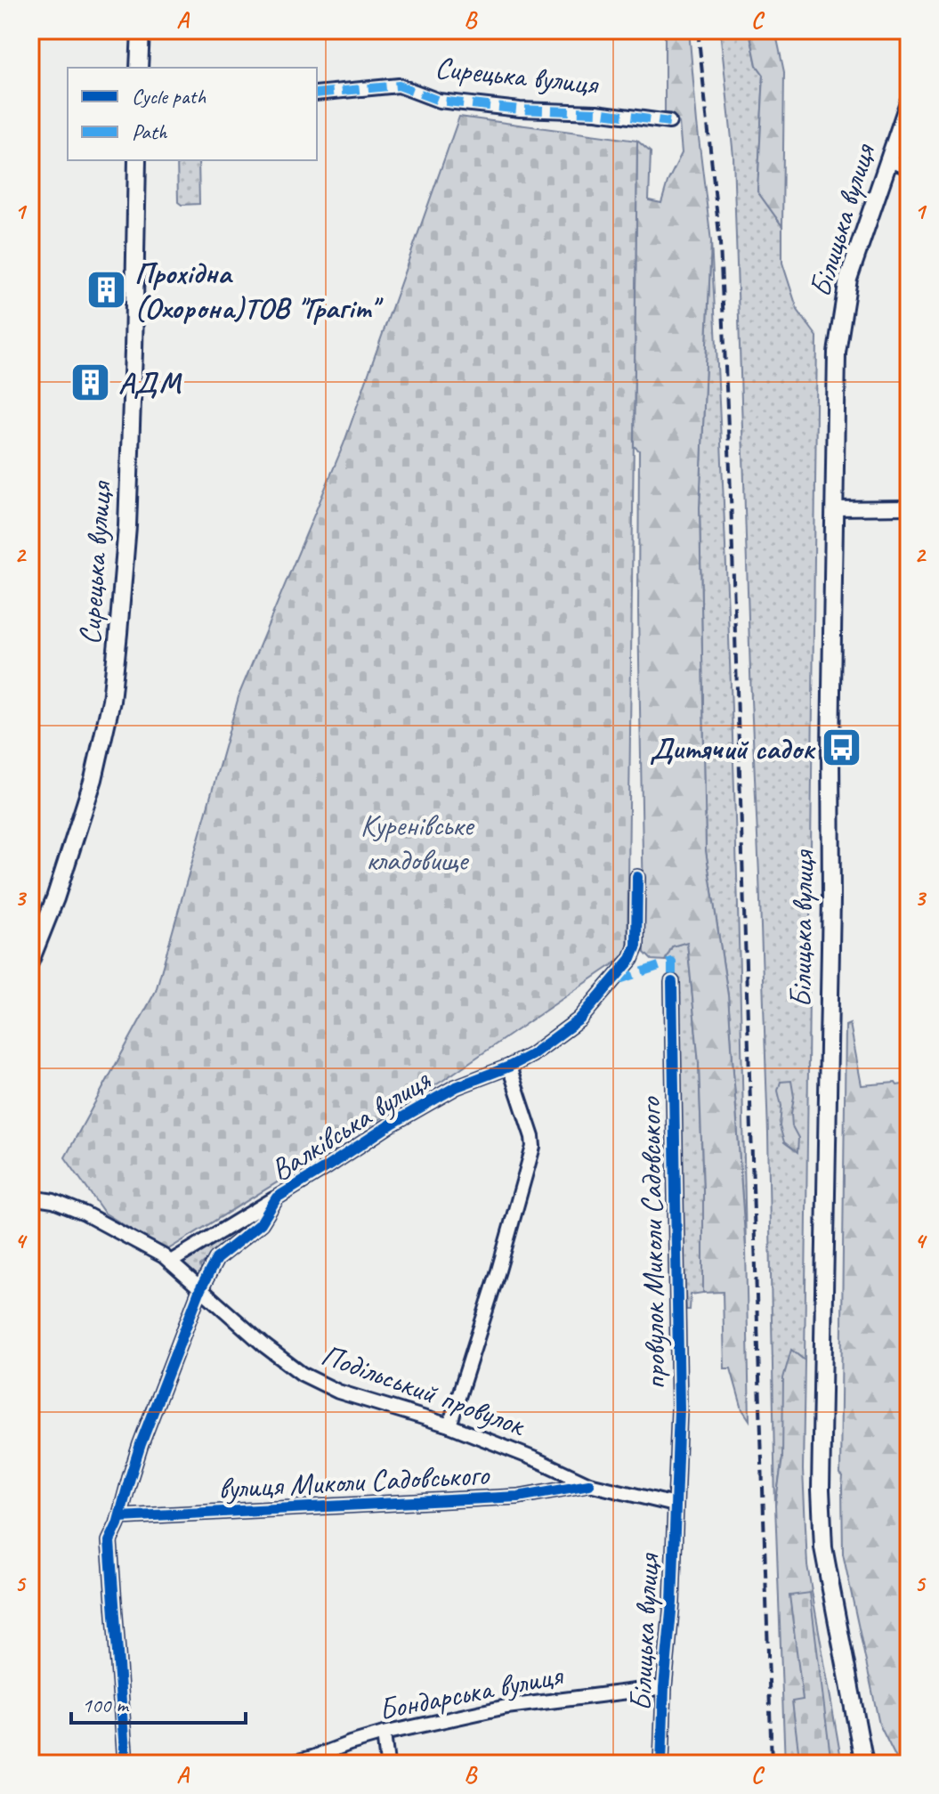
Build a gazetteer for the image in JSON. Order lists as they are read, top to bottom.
{
  "streets": {
    "main road": ["Сирецька вулиця", "Білицька вулиця"],
    "street": [
      "Валківська вулиця",
      "провулок Миколи Садовського",
      "Подільський провулок",
      "вулиця Миколи Садовського",
      "Бондарська вулиця"
    ]
  },
  "crossings": [
    ["Білицька вулиця", "провулок Миколи Садовського"],
    ["Білицька вулиця", "Подільський провулок"],
    ["Білицька вулиця", "Бондарська вулиця"],
    ["Валківська вулиця", "Подільський провулок"],
    ["Валківська вулиця", "вулиця Миколи Садовського"],
    ["провулок Миколи Садовського", "Подільський провулок"],
    ["Подільський провулок", "вулиця Миколи Садовського"]
  ],
  "parks": ["Куренівське кладовище"],
  "places": {
    "building": ["Прохідна (Охорона)ТОВ \"Грагіт\"", "АДМ"],
    "bus stop": ["Дитячий садок"]
  },
  "legend": ["Cycle path", "Path"],
  "scale_bar": "100 m",
  "grid": {
    "columns": ["A", "B", "C"],
    "rows": [
      "1",
      "2",
      "3",
      "4",
      "5"
    ]
  }
}
